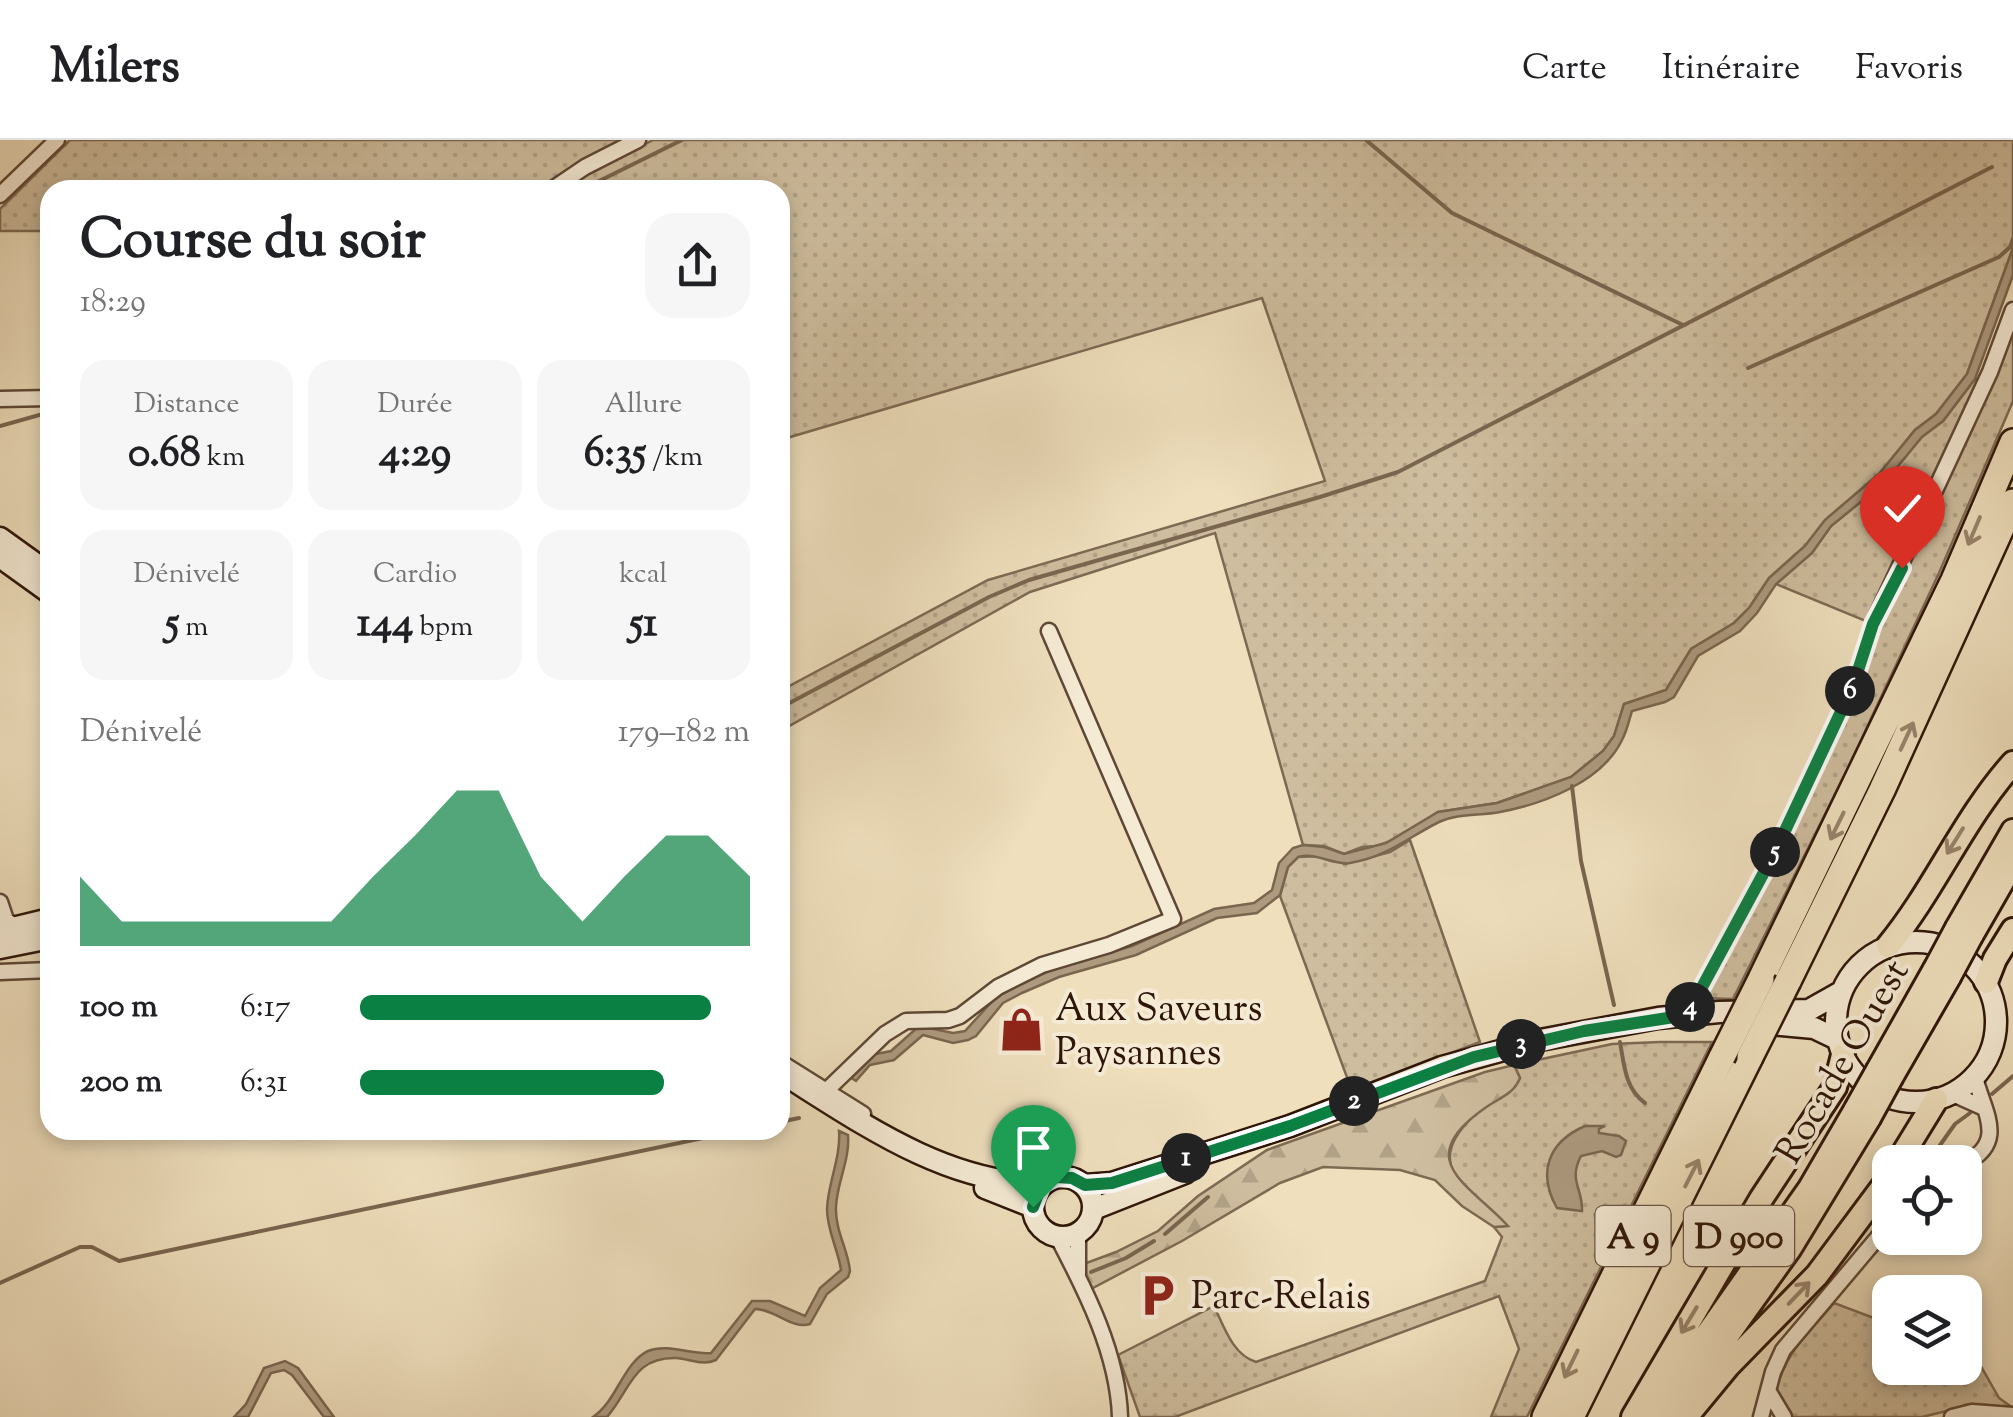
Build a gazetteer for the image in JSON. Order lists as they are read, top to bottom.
{
  "streets": {
    "highway": ["Rocade Ouest", "A 9", "D 900"]
  },
  "places": {
    "shop": ["Aux Saveurs Paysannes"],
    "parking": ["Parc-Relais"]
  },
  "page": {
    "header": "Milers",
    "nav": ["Carte", "Itinéraire", "Favoris"],
    "heading": ["Course du soir", "18:29"],
    "stats": [
      ["Distance", "0.68 km"],
      ["Durée", "4:29"],
      ["Allure", "6:35 /km"],
      ["Dénivelé", "5 m"],
      ["Cardio", "144 bpm"],
      ["kcal", "51"]
    ],
    "pins": [
      "6",
      "5",
      "4",
      "3",
      "2",
      "1"
    ],
    "chart": ["Dénivelé", "179–182 m"],
    "list": [
      {
        "name": "100 m",
        "note": "6:17"
      },
      {
        "name": "200 m",
        "note": "6:31"
      }
    ]
  }
}
